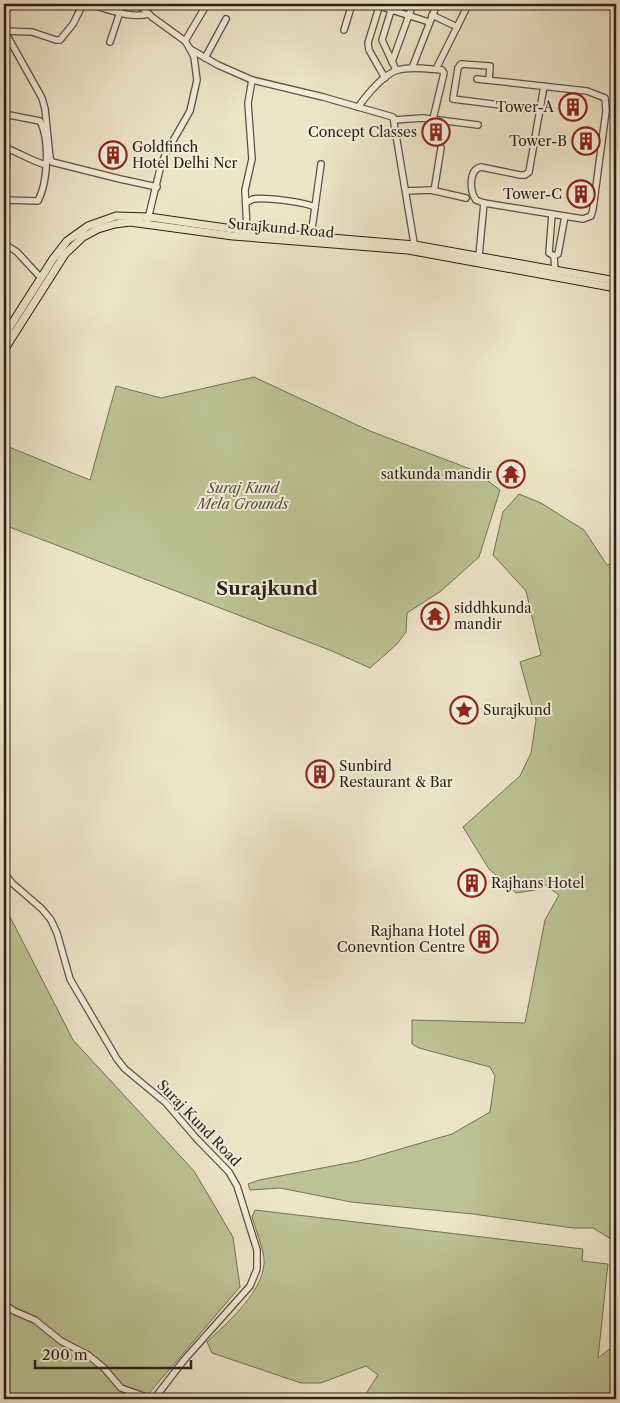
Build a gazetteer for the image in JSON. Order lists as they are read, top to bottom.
{
  "streets": {
    "main road": ["Surajkund Road"],
    "street": ["Suraj Kund Road"]
  },
  "districts": ["Surajkund"],
  "parks": ["Suraj Kund Mela Grounds"],
  "places": {
    "building": [
      "Tower-A",
      "Concept Classes",
      "Tower-B",
      "Goldfinch Hotel Delhi Ncr",
      "Tower-C",
      "Sunbird Restaurant & Bar",
      "Rajhans Hotel",
      "Rajhana Hotel Conevntion Centre"
    ],
    "temple": ["satkunda mandir", "siddhkunda mandir"],
    "place": ["Surajkund"]
  },
  "scale_bar": "200 m"
}
